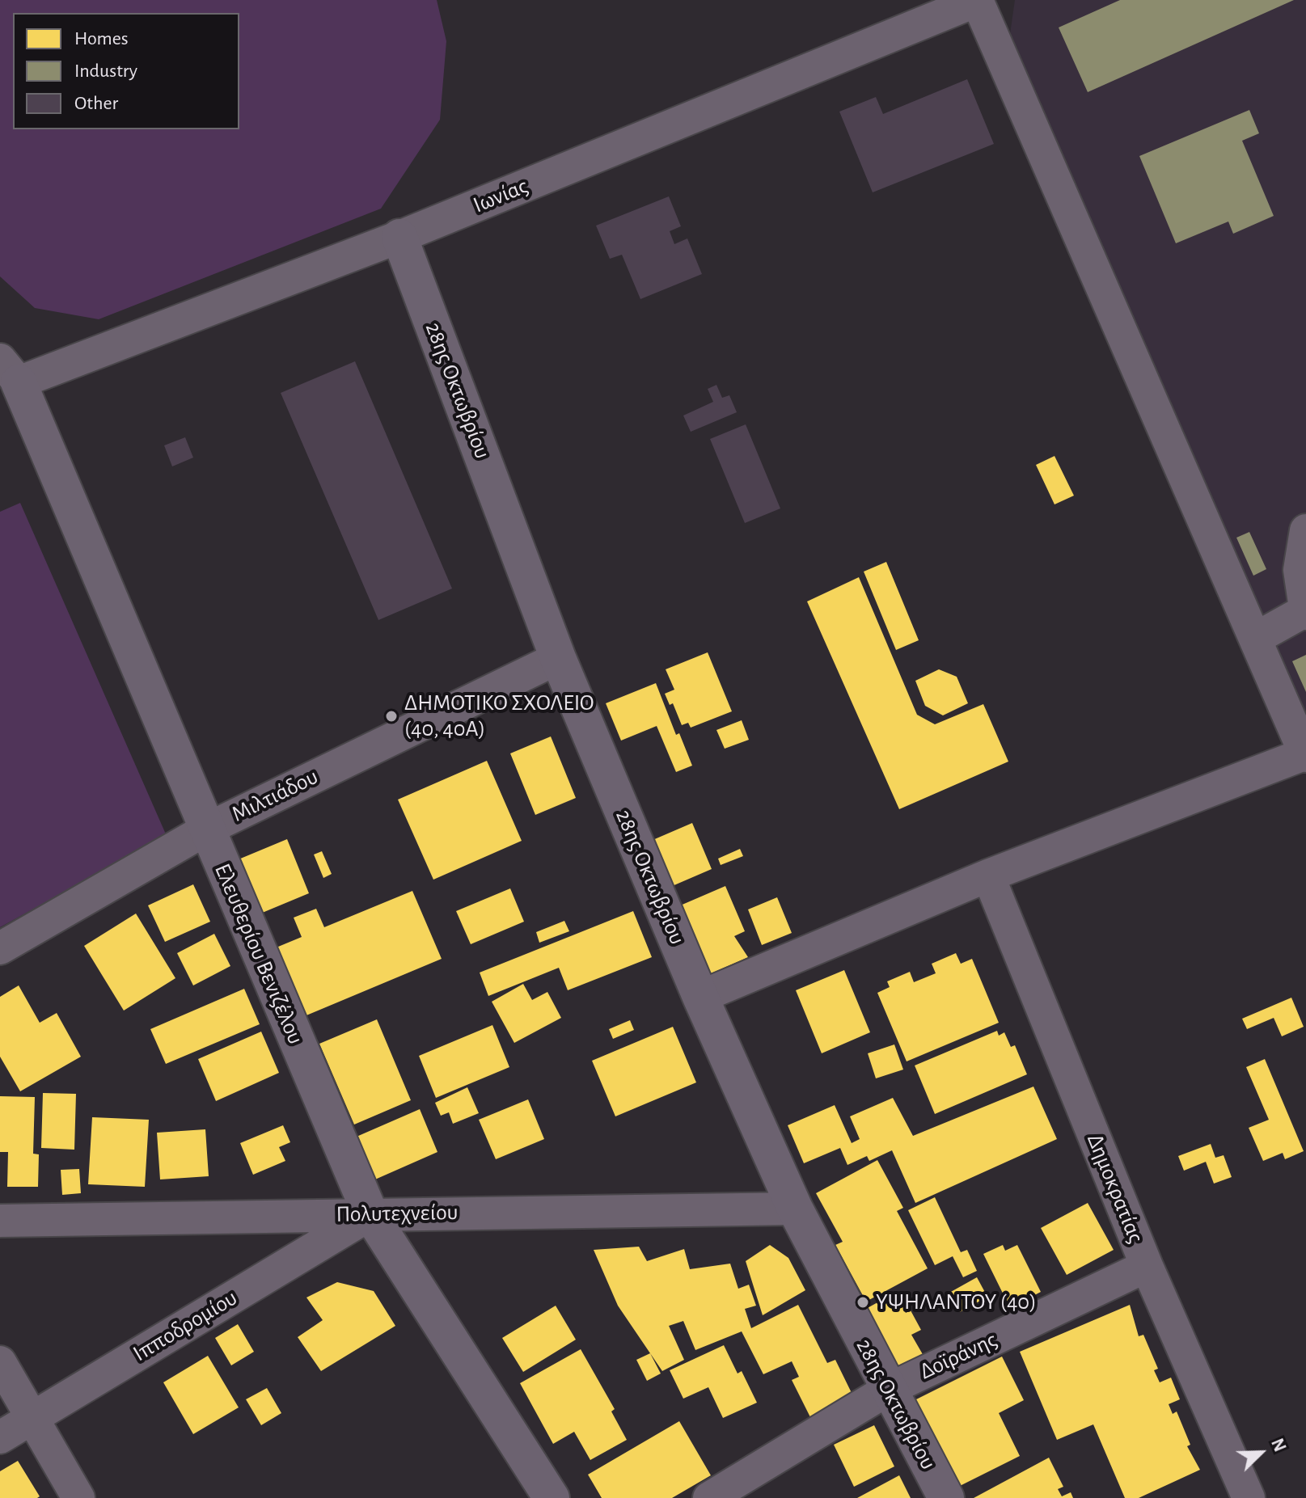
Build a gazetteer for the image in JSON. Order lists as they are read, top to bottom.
{
  "streets": {
    "main road": ["28ης Οκτωβρίου", "Ελευθερίου Βενιζέλου"],
    "street": [
      "Ιωνίας",
      "Μιλτιάδου",
      "Δημοκρατίας",
      "Πολυτεχνείου",
      "Ιπποδρομίου",
      "Δοϊράνης"
    ]
  },
  "crossings": [
    ["Ιωνίας", "28ης Οκτωβρίου"],
    ["Ιωνίας", "Ελευθερίου Βενιζέλου"],
    ["28ης Οκτωβρίου", "Μιλτιάδου"],
    ["28ης Οκτωβρίου", "Πολυτεχνείου"],
    ["28ης Οκτωβρίου", "Δοϊράνης"],
    ["Μιλτιάδου", "Ελευθερίου Βενιζέλου"],
    ["Ελευθερίου Βενιζέλου", "Πολυτεχνείου"],
    ["Ελευθερίου Βενιζέλου", "Ιπποδρομίου"],
    ["Δημοκρατίας", "Δοϊράνης"],
    ["Πολυτεχνείου", "Ιπποδρομίου"]
  ],
  "places": ["ΔΗΜΟΤΙΚΟ ΣΧΟΛΕΙΟ (40, 40Α)", "ΥΨΗΛΑΝΤΟΥ (40)"],
  "legend": ["Homes", "Industry", "Other"],
  "north": "top right"
}
